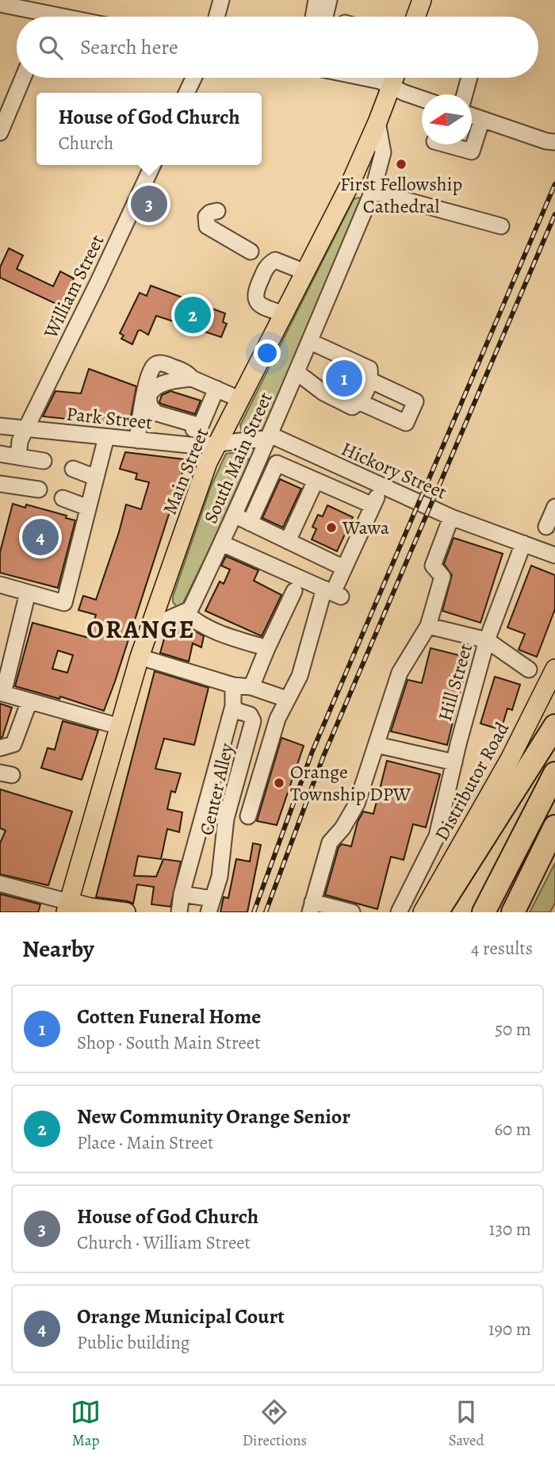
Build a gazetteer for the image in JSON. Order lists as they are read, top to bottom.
{
  "streets": {
    "main road": ["Main Street", "Distributor Road"],
    "street": [
      "William Street",
      "Park Street",
      "South Main Street",
      "Hickory Street",
      "Hill Street",
      "Center Alley"
    ]
  },
  "crossings": [
    ["William Street", "Park Street"],
    ["Park Street", "Hickory Street"],
    ["Park Street", "Main Street"],
    ["South Main Street", "Hickory Street"],
    ["South Main Street", "Main Street"],
    ["Hickory Street", "Main Street"],
    ["Hickory Street", "Hill Street"]
  ],
  "districts": ["ORANGE"],
  "places": ["First Fellowship Cathedral", "Wawa", "Orange Township DPW"],
  "north": "left",
  "page": {
    "search": "Search here",
    "popup": ["House of God Church", "Church"],
    "pins": [
      "3",
      "2",
      "1",
      "4"
    ],
    "heading": ["Nearby", "4 results"],
    "list": [
      {
        "mark": "1",
        "name": "Cotten Funeral Home",
        "note": "Shop · South Main Street",
        "value": "50 m"
      },
      {
        "mark": "2",
        "name": "New Community Orange Senior",
        "note": "Place · Main Street",
        "value": "60 m"
      },
      {
        "mark": "3",
        "name": "House of God Church",
        "note": "Church · William Street",
        "value": "130 m"
      },
      {
        "mark": "4",
        "name": "Orange Municipal Court",
        "note": "Public building",
        "value": "190 m"
      }
    ],
    "nav": ["Map", "Directions", "Saved"]
  }
}
